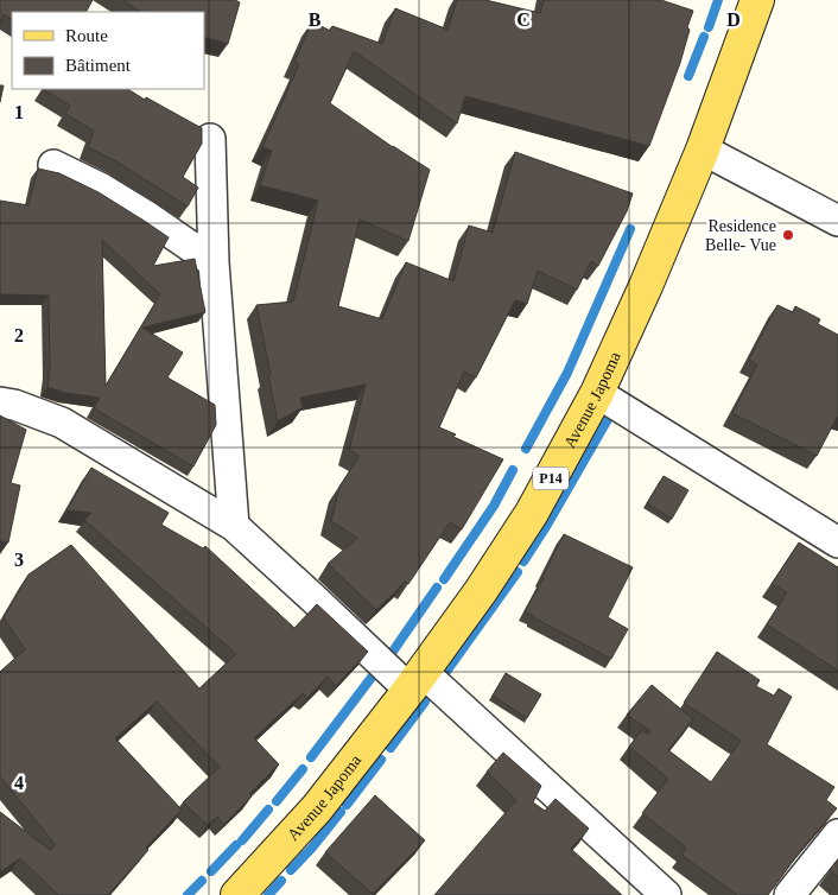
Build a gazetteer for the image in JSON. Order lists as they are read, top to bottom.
{
  "streets": {
    "main road": ["Avenue Japoma", "P14"]
  },
  "places": ["Residence Belle- Vue"],
  "legend": ["Route", "Bâtiment"],
  "grid": {
    "columns": ["B", "C", "D"],
    "rows": [
      "1",
      "2",
      "3",
      "4"
    ]
  }
}
